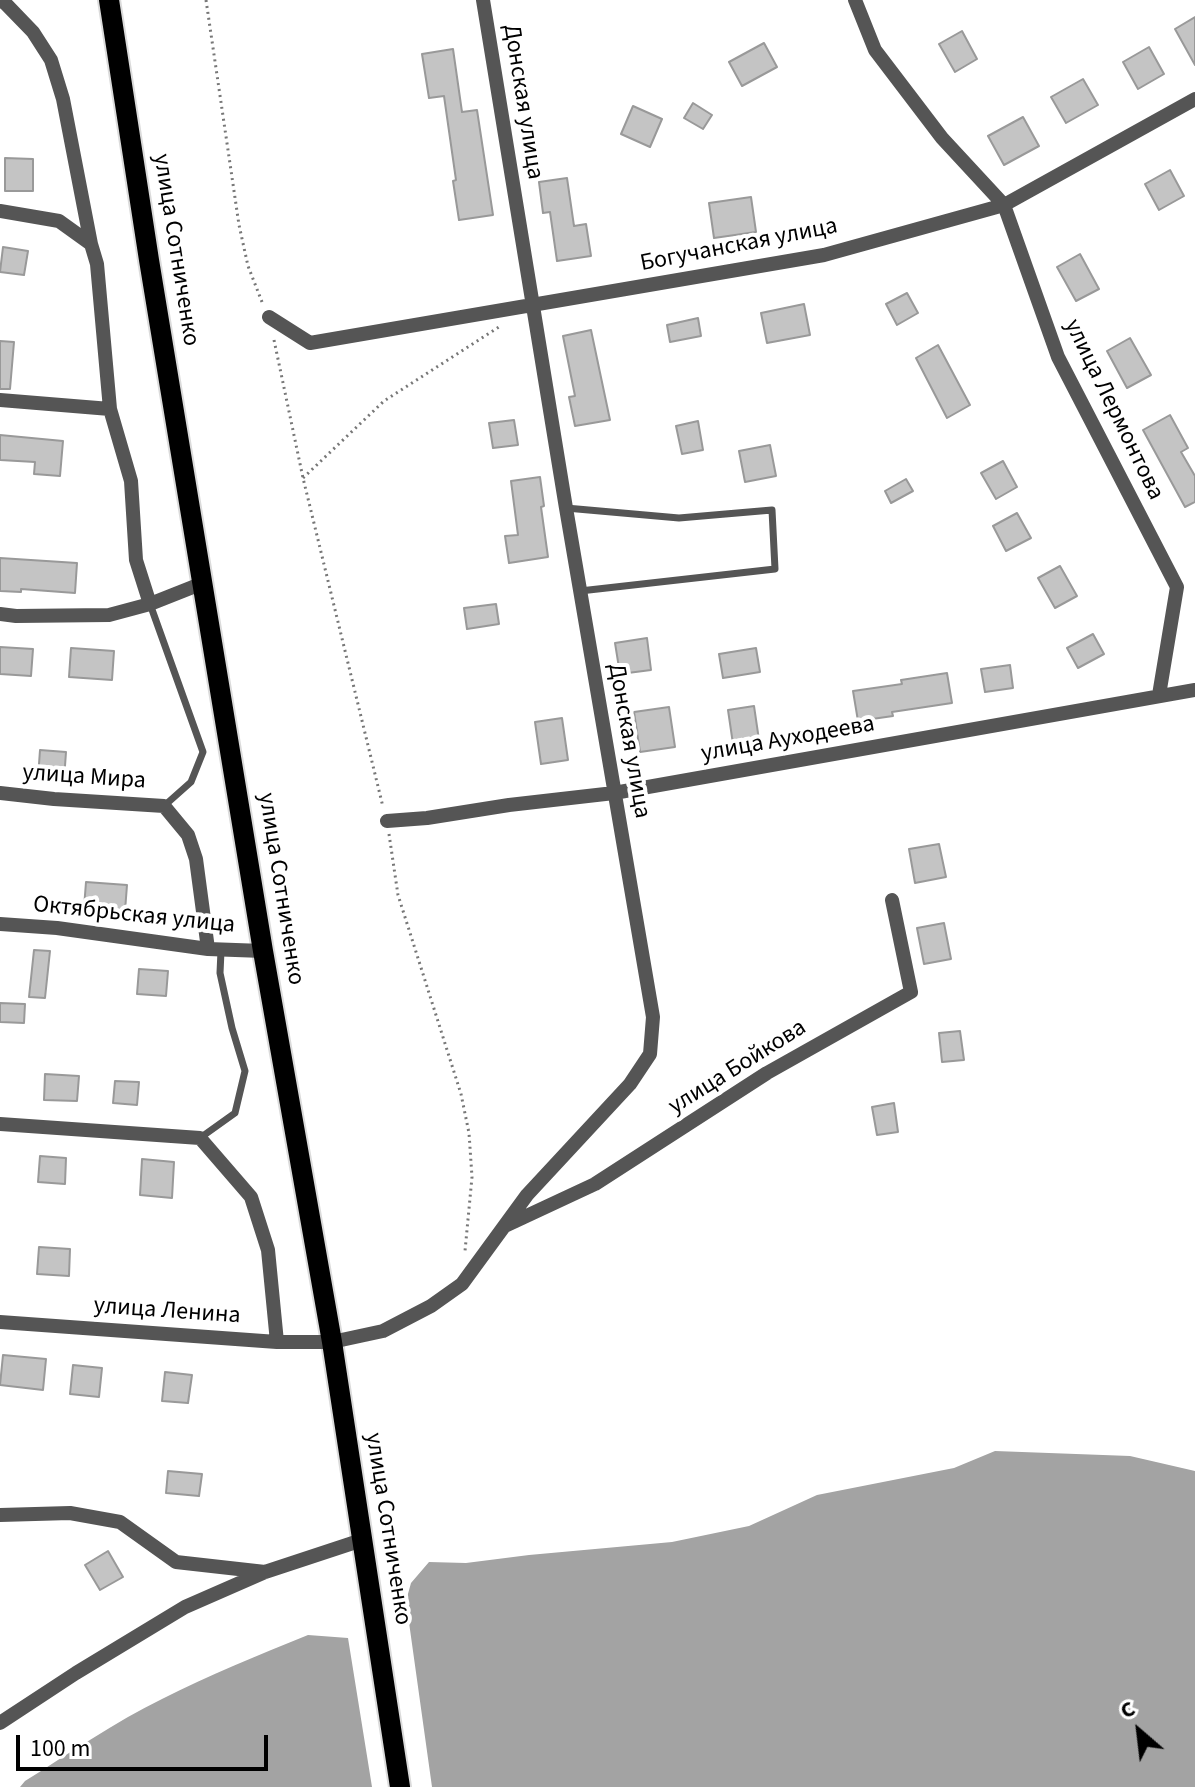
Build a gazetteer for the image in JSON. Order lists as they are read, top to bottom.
{
  "streets": {
    "main road": ["улица Сотниченко"],
    "street": [
      "Донская улица",
      "Богучанская улица",
      "улица Лермонтова",
      "улица Ауходеева",
      "улица Мира",
      "Октябрьская улица",
      "улица Бойкова",
      "улица Ленина"
    ]
  },
  "crossings": [
    ["Донская улица", "Богучанская улица"],
    ["Донская улица", "улица Сотниченко"],
    ["Донская улица", "улица Ауходеева"],
    ["Донская улица", "улица Бойкова"],
    ["Донская улица", "улица Ленина"],
    ["Богучанская улица", "улица Лермонтова"],
    ["улица Сотниченко", "Октябрьская улица"],
    ["улица Сотниченко", "улица Ленина"],
    ["улица Лермонтова", "улица Ауходеева"]
  ],
  "scale_bar": "100 m",
  "north": "top left"
}
